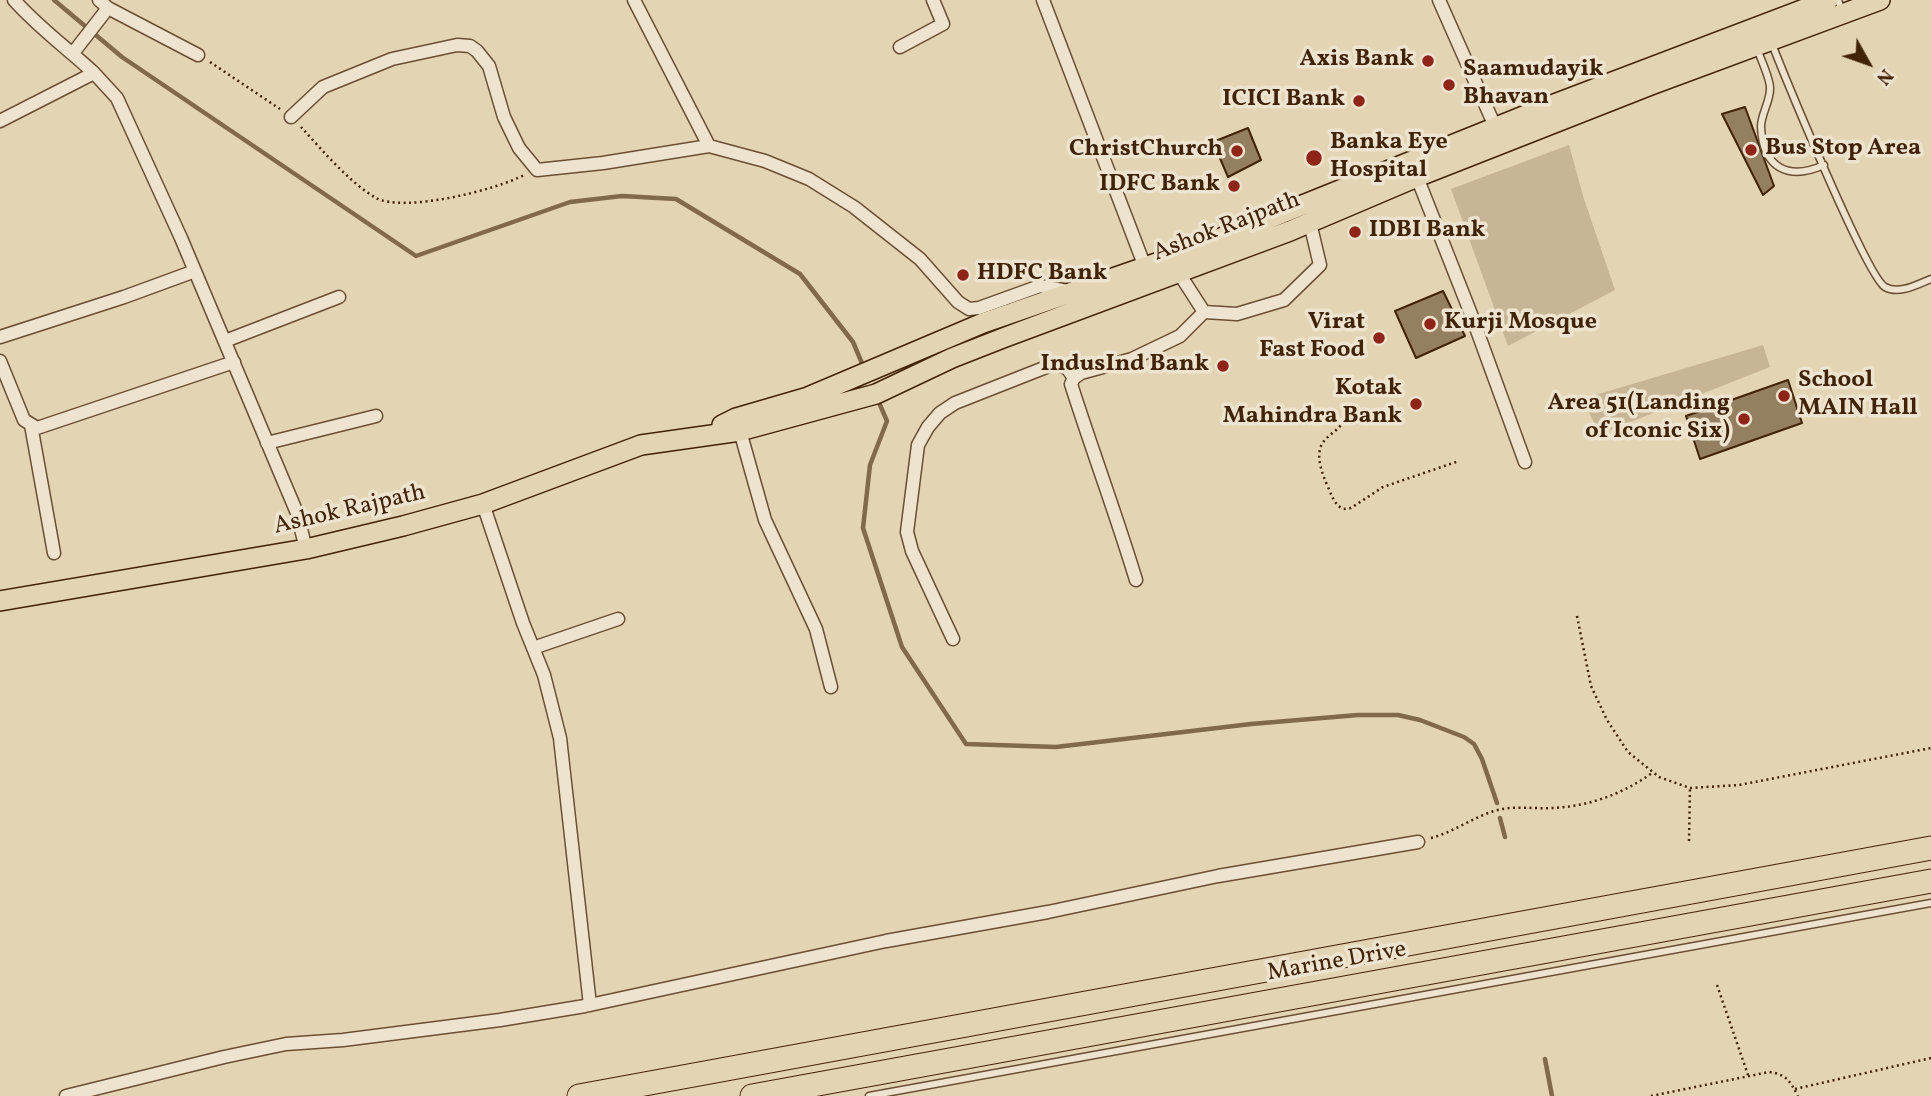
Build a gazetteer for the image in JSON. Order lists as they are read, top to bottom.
{
  "streets": {
    "highway": ["Marine Drive"],
    "main road": ["Ashok Rajpath"]
  },
  "places": [
    "Axis Bank",
    "Saamudayik Bhavan",
    "ICICI Bank",
    "Bus Stop Area",
    "ChristChurch",
    "Banka Eye Hospital",
    "IDFC Bank",
    "IDBI Bank",
    "HDFC Bank",
    "Kurji Mosque",
    "Virat Fast Food",
    "IndusInd Bank",
    "School MAIN Hall",
    "Kotak Mahindra Bank",
    "Area 51(Landing of Iconic Six)"
  ],
  "north": "bottom right"
}
